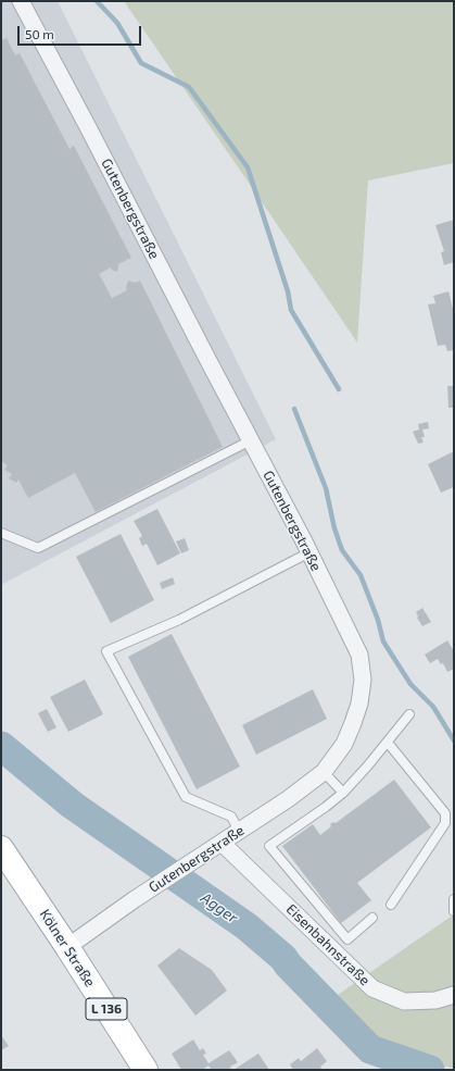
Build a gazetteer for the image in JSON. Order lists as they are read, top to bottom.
{
  "streets": {
    "main road": ["Kölner Straße", "L 136"],
    "street": ["Gutenbergstraße", "Eisenbahnstraße"]
  },
  "crossings": [
    ["Gutenbergstraße", "Eisenbahnstraße"],
    ["Gutenbergstraße", "Kölner Straße"]
  ],
  "water": ["Agger"],
  "scale_bar": "50 m"
}
